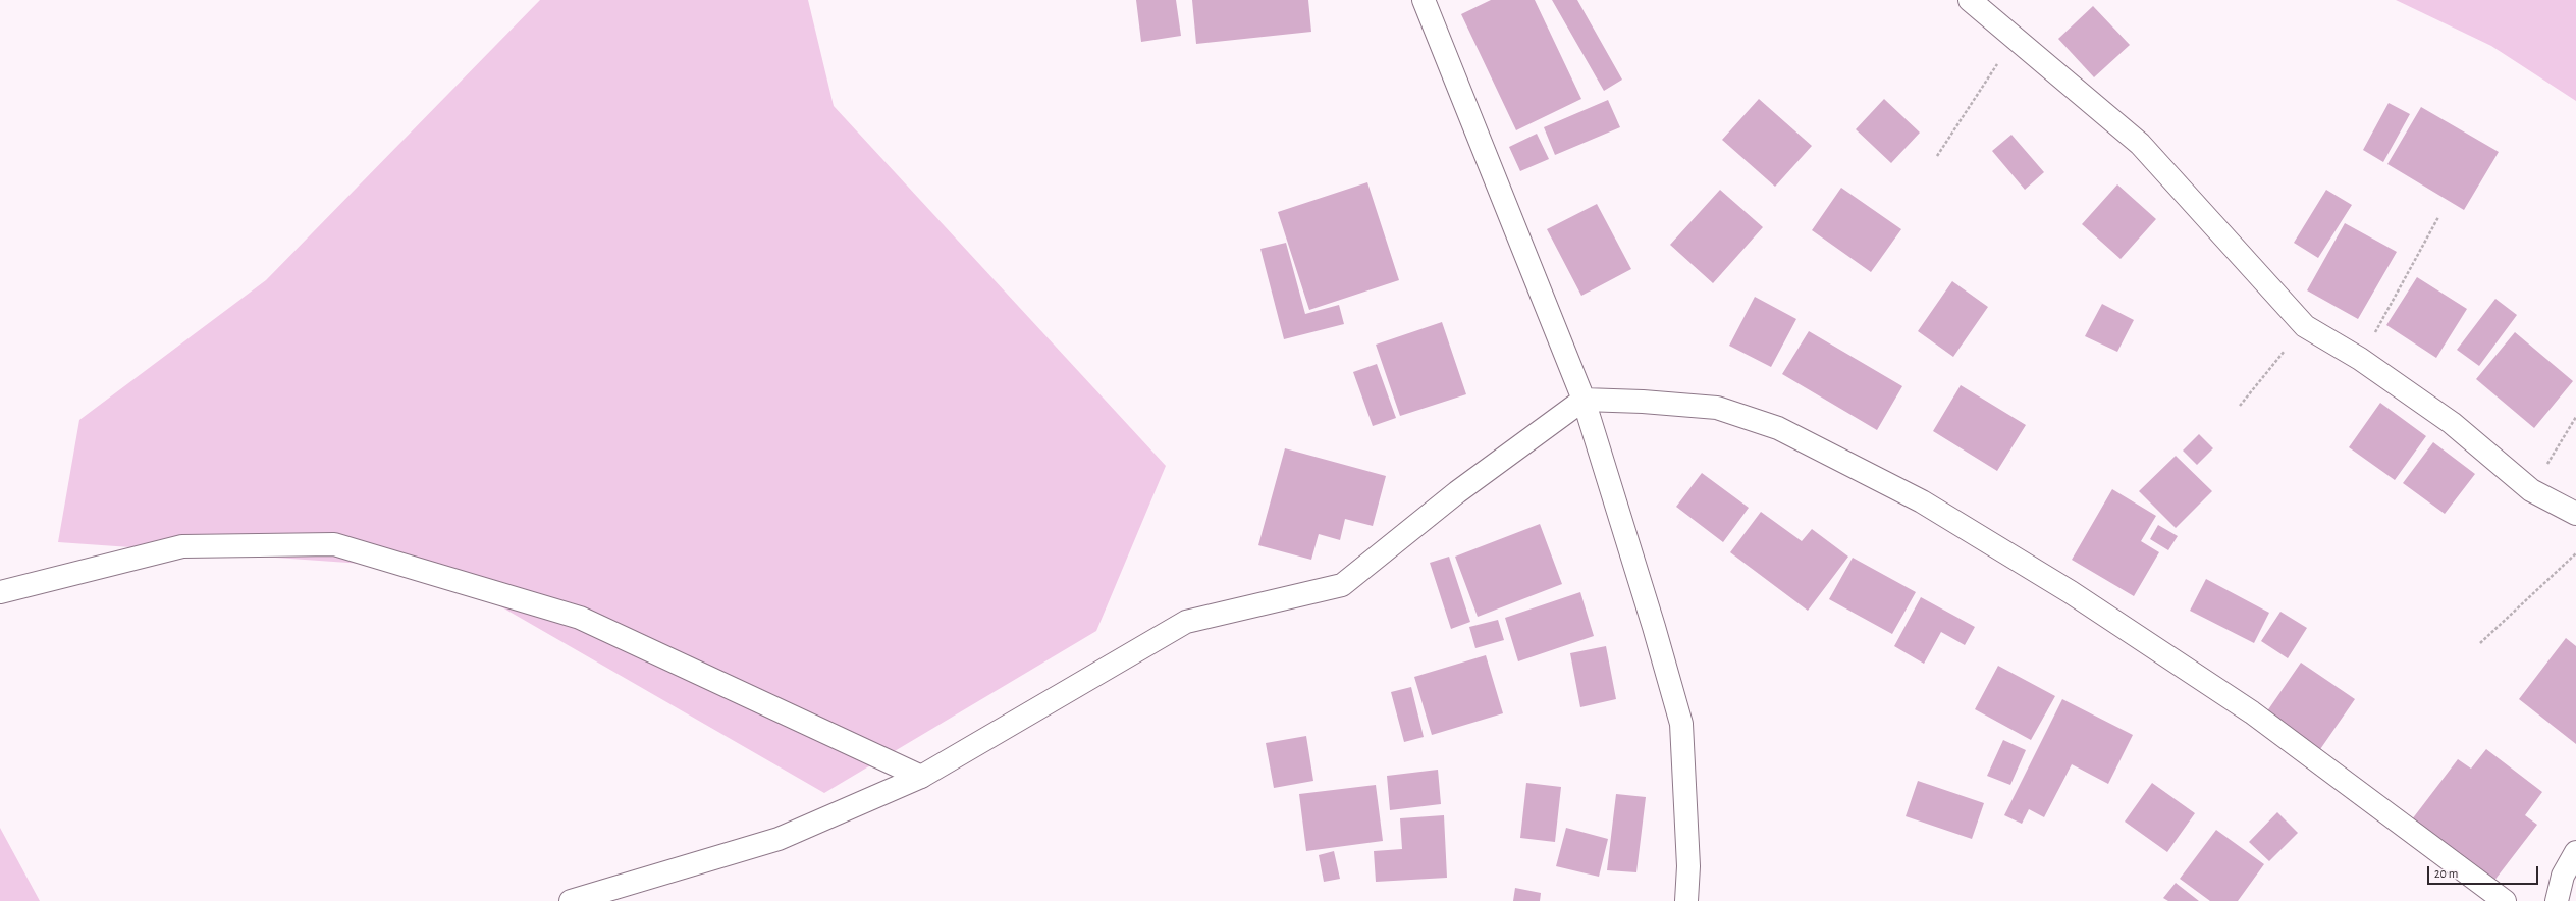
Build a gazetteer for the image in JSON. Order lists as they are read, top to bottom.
{
  "scale_bar": "20 m"
}
